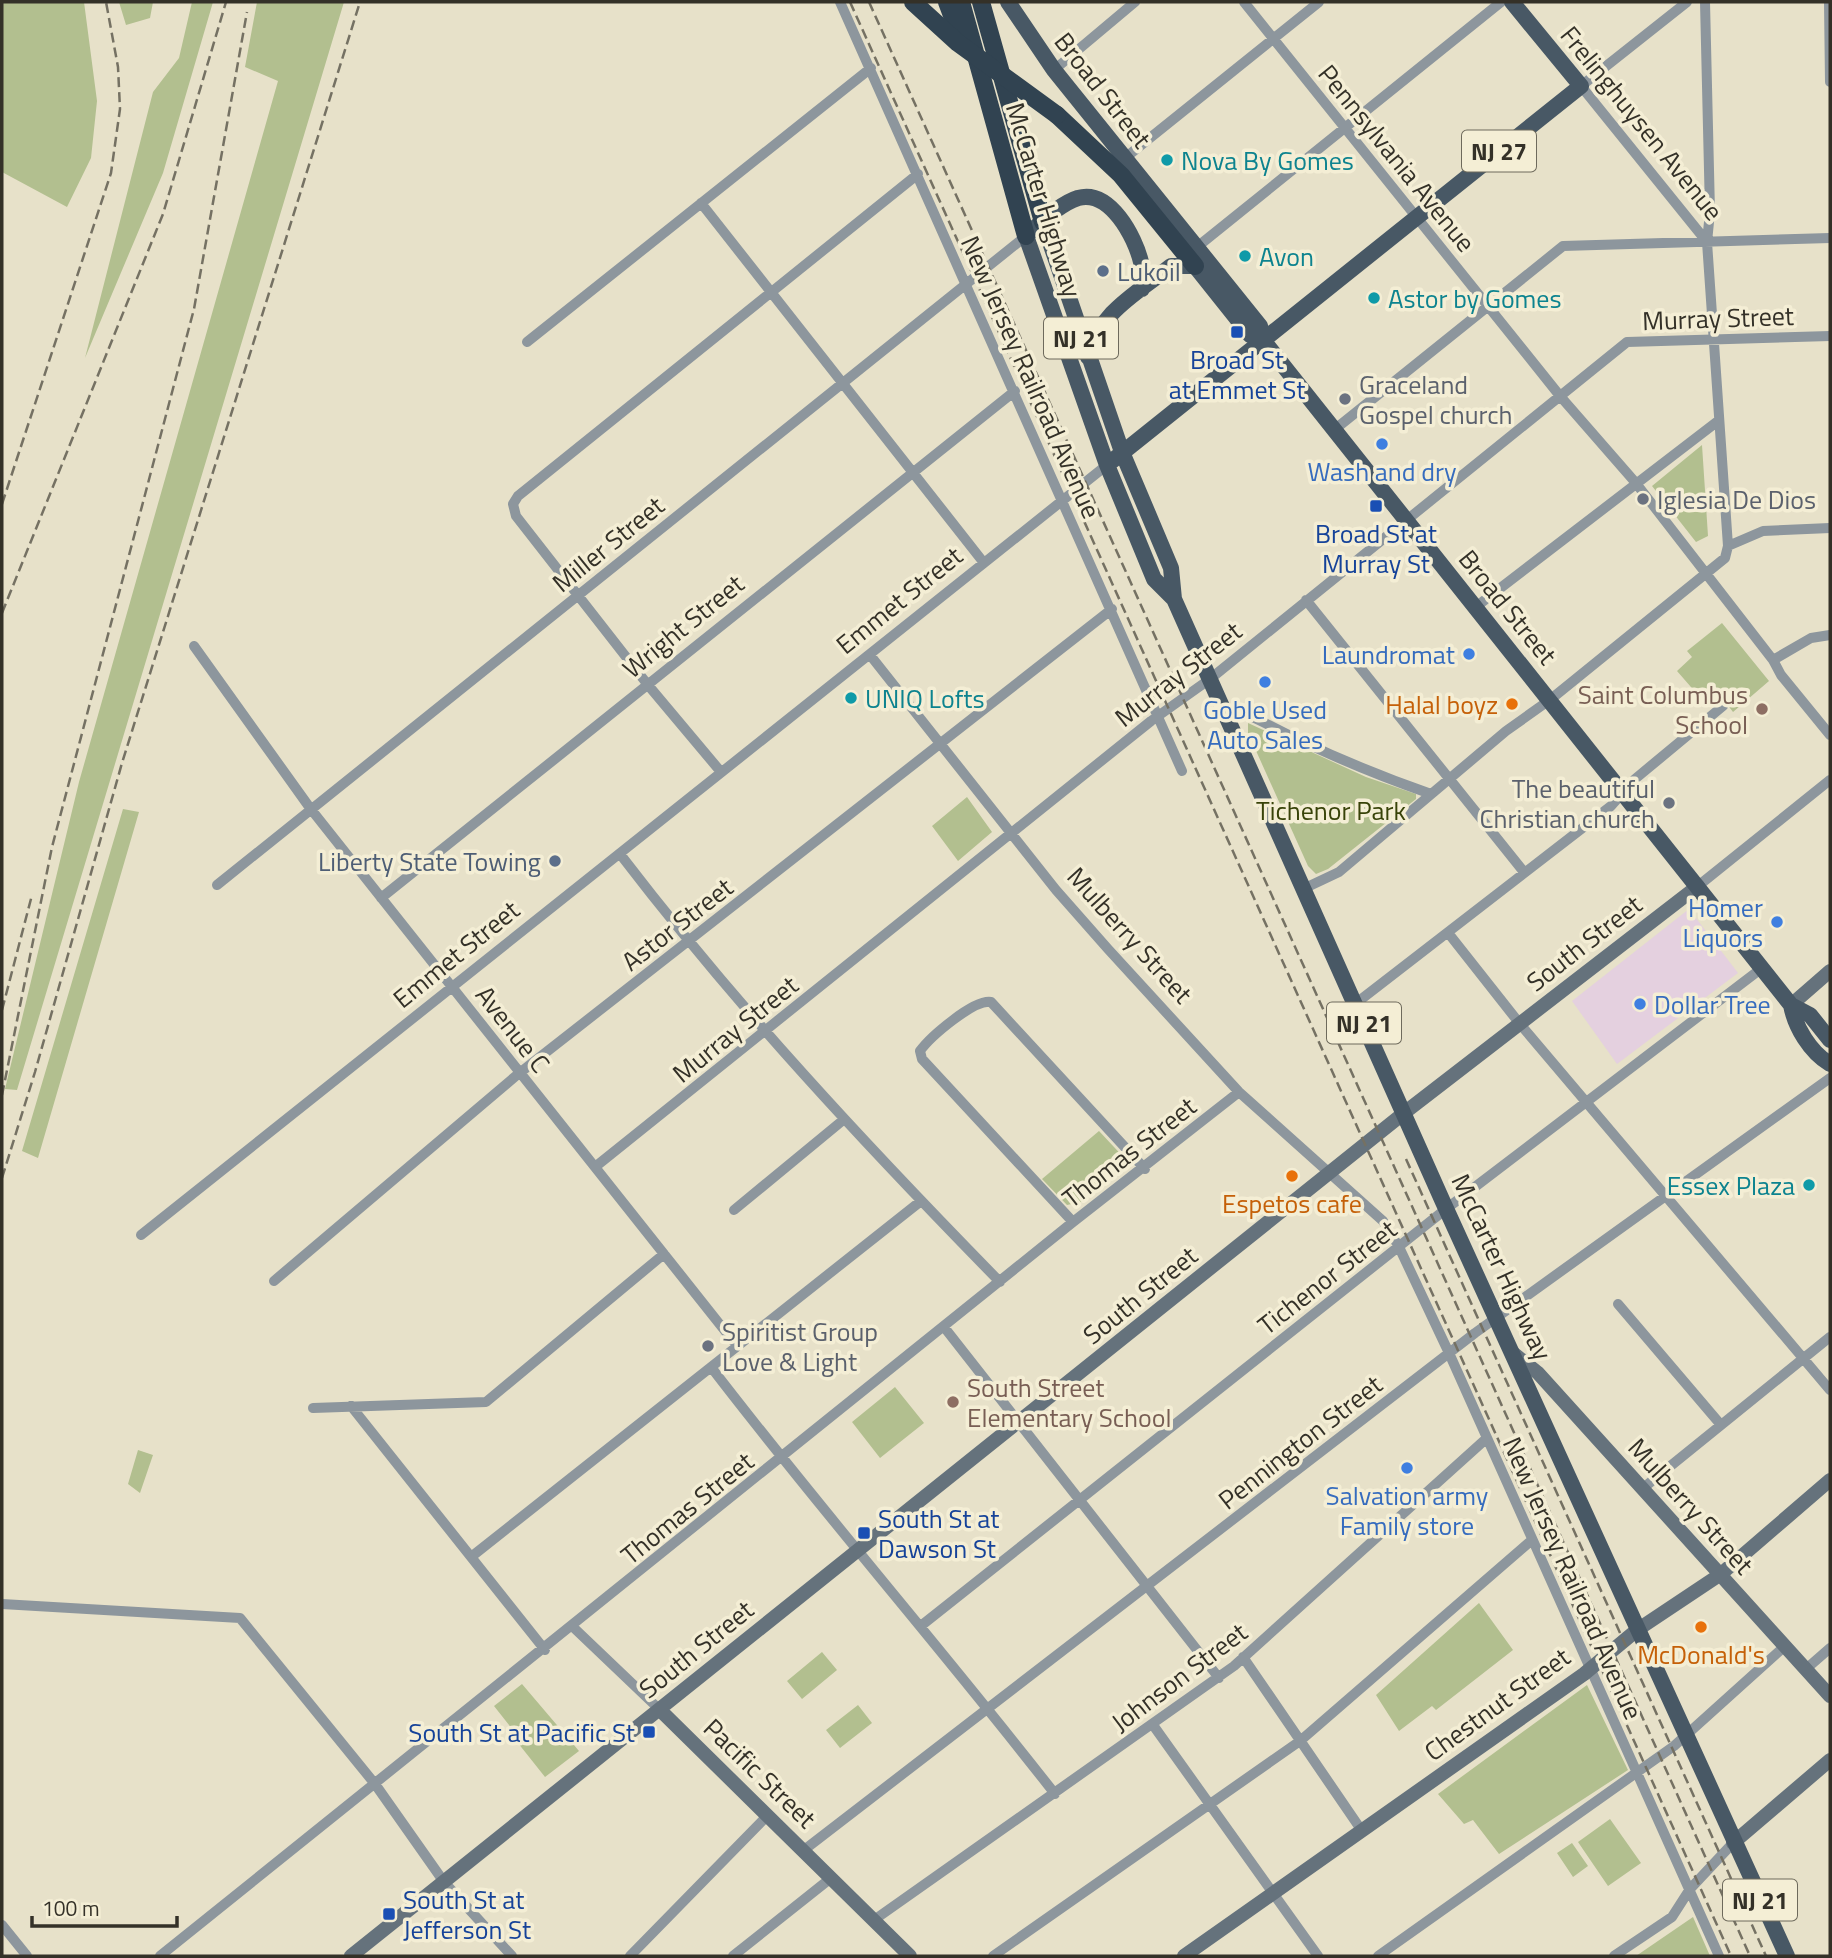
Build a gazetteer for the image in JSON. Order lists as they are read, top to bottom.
{
  "streets": {
    "highway": ["McCarter Highway", "NJ 21"],
    "main road": [
      "Broad Street",
      "Frelinghuysen Avenue",
      "NJ 27",
      "Emmet Street",
      "Mulberry Street",
      "South Street",
      "Chestnut Street",
      "Pacific Street"
    ],
    "street": [
      "Pennsylvania Avenue",
      "Murray Street",
      "New Jersey Railroad Avenue",
      "Miller Street",
      "Wright Street",
      "Astor Street",
      "Avenue C",
      "Thomas Street",
      "Tichenor Street",
      "Pennington Street",
      "Johnson Street"
    ]
  },
  "crossings": [
    ["Broad Street", "Murray Street"],
    ["Broad Street", "Emmet Street"],
    ["Broad Street", "South Street"],
    ["Broad Street", "Tichenor Street"],
    ["Frelinghuysen Avenue", "Emmet Street"],
    ["Pennsylvania Avenue", "Murray Street"],
    ["Pennsylvania Avenue", "Emmet Street"],
    ["McCarter Highway", "Murray Street"],
    ["McCarter Highway", "Miller Street"],
    ["McCarter Highway", "Emmet Street"],
    ["McCarter Highway", "Mulberry Street"],
    ["McCarter Highway", "South Street"],
    ["McCarter Highway", "Tichenor Street"],
    ["McCarter Highway", "Pennington Street"],
    ["McCarter Highway", "Chestnut Street"],
    ["Murray Street", "New Jersey Railroad Avenue"],
    ["Murray Street", "Mulberry Street"],
    ["Murray Street", "Avenue C"],
    ["New Jersey Railroad Avenue", "Miller Street"],
    ["New Jersey Railroad Avenue", "Emmet Street"],
    ["New Jersey Railroad Avenue", "Wright Street"],
    ["New Jersey Railroad Avenue", "Astor Street"],
    ["New Jersey Railroad Avenue", "Mulberry Street"],
    ["New Jersey Railroad Avenue", "Tichenor Street"],
    ["New Jersey Railroad Avenue", "Pennington Street"],
    ["New Jersey Railroad Avenue", "Johnson Street"],
    ["New Jersey Railroad Avenue", "Chestnut Street"],
    ["Miller Street", "Avenue C"],
    ["Emmet Street", "Mulberry Street"],
    ["Emmet Street", "Avenue C"],
    ["Wright Street", "Avenue C"],
    ["Astor Street", "Mulberry Street"],
    ["Astor Street", "Avenue C"],
    ["Mulberry Street", "South Street"],
    ["Mulberry Street", "Thomas Street"],
    ["Mulberry Street", "Chestnut Street"],
    ["South Street", "Pacific Street"],
    ["Thomas Street", "Pacific Street"],
    ["Pennington Street", "Pacific Street"],
    ["Johnson Street", "Pacific Street"]
  ],
  "parks": ["Tichenor Park"],
  "places": {
    "other": [
      "Nova By Gomes",
      "Avon",
      "Lukoil",
      "Astor by Gomes",
      "Graceland Gospel church",
      "Wash and dry",
      "Iglesia De Dios",
      "Laundromat",
      "Goble Used Auto Sales",
      "UNIQ Lofts",
      "Halal boyz",
      "Saint Columbus School",
      "The beautiful Christian church",
      "Liberty State Towing",
      "Homer Liquors",
      "Dollar Tree",
      "Espetos cafe",
      "Essex Plaza",
      "Spiritist Group Love & Light",
      "South Street Elementary School",
      "Salvation army Family store",
      "McDonald's"
    ],
    "transit": [
      "Broad St at Emmet St",
      "Broad St at Murray St",
      "South St at Dawson St",
      "South St at Pacific St",
      "South St at Jefferson St"
    ]
  },
  "scale_bar": "100 m"
}
